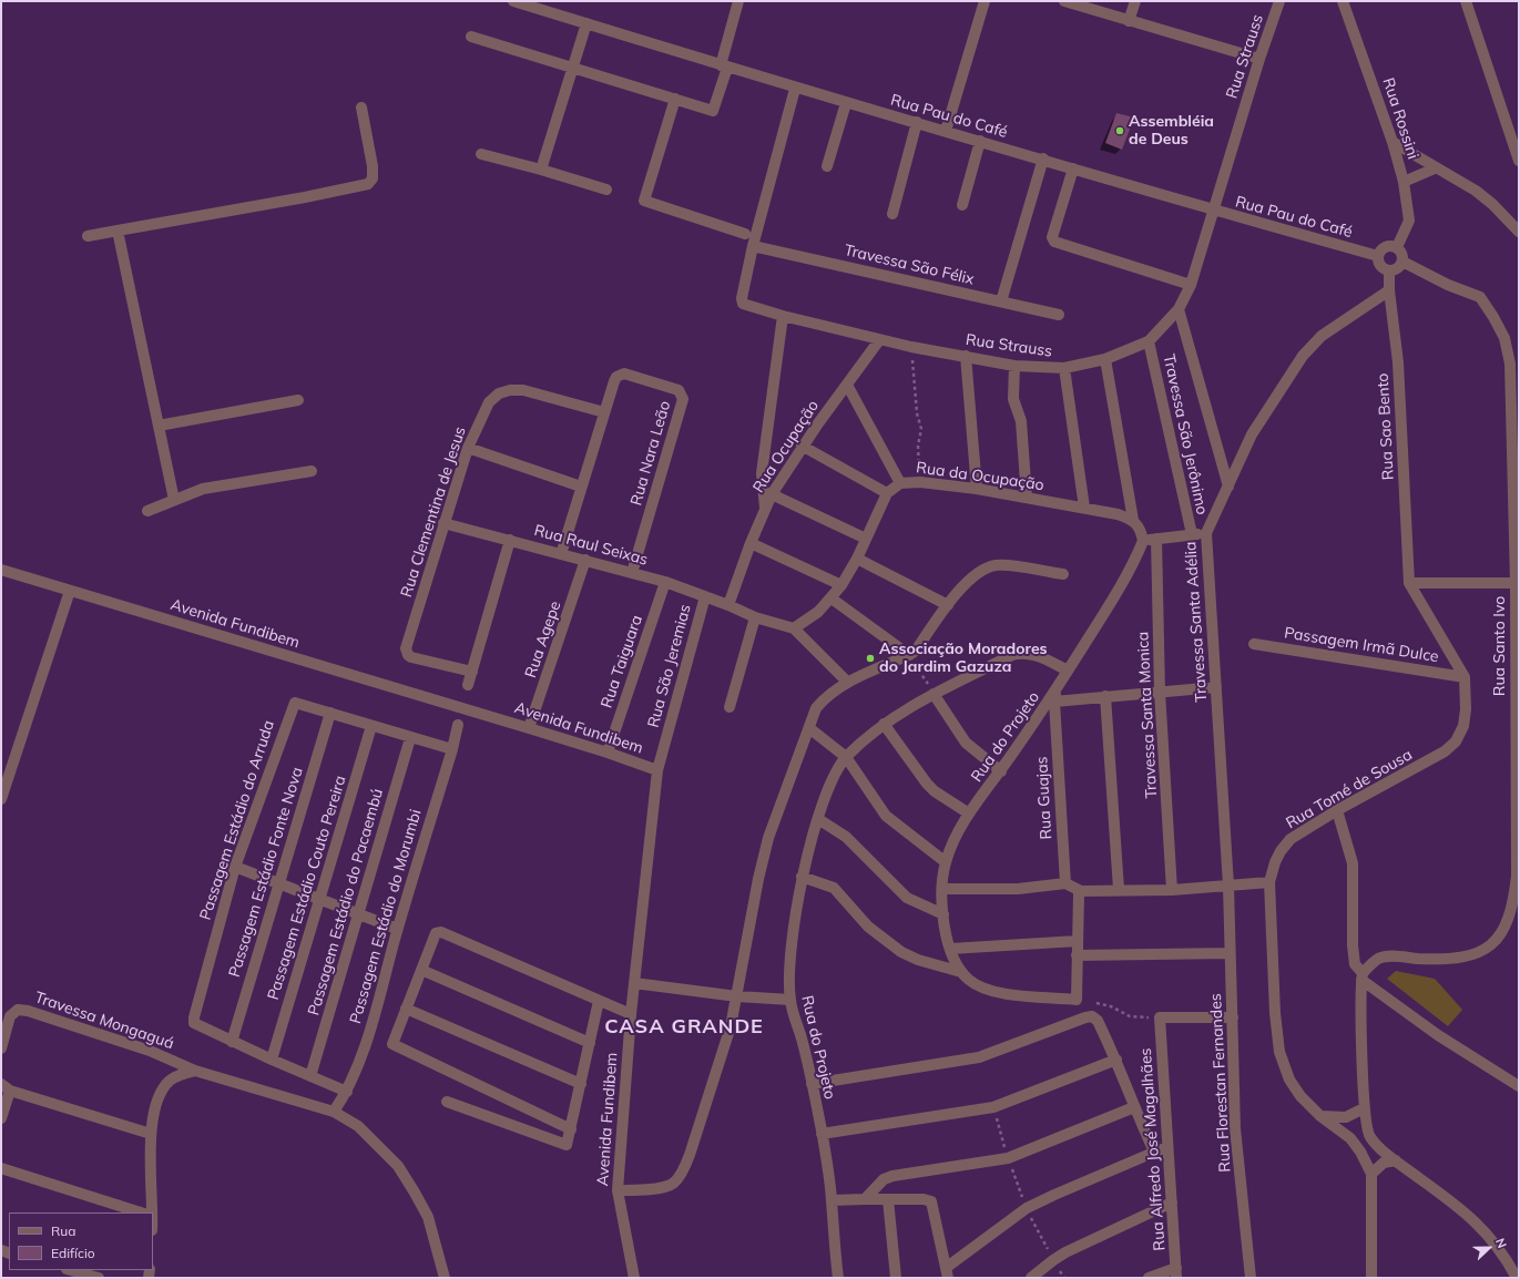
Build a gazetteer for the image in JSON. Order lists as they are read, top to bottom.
{
  "streets": {
    "street": [
      "Rua Strauss",
      "Rua Pau do Café",
      "Rua Rossini",
      "Travessa São Félix",
      "Rua Sao Bento",
      "Travessa São Jerônimo",
      "Rua Ocupação",
      "Rua Nara Leão",
      "Rua da Ocupação",
      "Rua Clementina de Jesus",
      "Rua Raul Seixas",
      "Travessa Santa Adélia",
      "Avenida Fundibem",
      "Rua Agepe",
      "Passagem Irmã Dulce",
      "Rua Santo Ivo",
      "Rua Taiguara",
      "Rua São Jeremias",
      "Travessa Santa Monica",
      "Rua do Projeto",
      "Rua Tomé de Sousa",
      "Rua Guajas",
      "Passagem Estádio do Arruda",
      "Passagem Estádio Fonte Nova",
      "Passagem Estádio Couto Pereira",
      "Passagem Estádio do Pacaembú",
      "Passagem Estádio do Morumbi",
      "Travessa Mongaguá",
      "Rua Florestan Fernandes",
      "Rua Alfredo José Magalhães"
    ]
  },
  "crossings": [
    ["Rua Strauss", "Rua Pau do Café"],
    ["Rua Strauss", "Travessa São Félix"],
    ["Rua Strauss", "Travessa São Jerônimo"],
    ["Rua Strauss", "Rua Ocupação"],
    ["Rua Pau do Café", "Rua Rossini"],
    ["Rua Pau do Café", "Rua Sao Bento"],
    ["Rua Pau do Café", "Rua Santo Ivo"],
    ["Rua Rossini", "Rua Sao Bento"],
    ["Rua Rossini", "Rua Santo Ivo"],
    ["Rua Sao Bento", "Travessa Santa Adélia"],
    ["Rua Sao Bento", "Rua Santo Ivo"],
    ["Rua Sao Bento", "Rua Tomé de Sousa"],
    ["Rua Ocupação", "Rua Raul Seixas"],
    ["Rua Nara Leão", "Rua Clementina de Jesus"],
    ["Rua Nara Leão", "Rua Raul Seixas"],
    ["Rua Clementina de Jesus", "Rua Raul Seixas"],
    ["Rua Raul Seixas", "Rua Agepe"],
    ["Rua Raul Seixas", "Rua Taiguara"],
    ["Rua Raul Seixas", "Rua São Jeremias"],
    ["Travessa Santa Adélia", "Rua Florestan Fernandes"],
    ["Avenida Fundibem", "Rua Agepe"],
    ["Avenida Fundibem", "Rua Taiguara"],
    ["Avenida Fundibem", "Rua São Jeremias"],
    ["Passagem Irmã Dulce", "Rua Tomé de Sousa"],
    ["Rua do Projeto", "Rua Guajas"],
    ["Passagem Estádio do Arruda", "Passagem Estádio Fonte Nova"],
    ["Passagem Estádio do Arruda", "Passagem Estádio Couto Pereira"],
    ["Passagem Estádio do Arruda", "Passagem Estádio do Pacaembú"],
    ["Passagem Estádio do Arruda", "Passagem Estádio do Morumbi"],
    ["Passagem Estádio do Morumbi", "Travessa Mongaguá"]
  ],
  "districts": ["CASA GRANDE"],
  "places": ["Assembléia de Deus", "Associação Moradores do Jardim Gazuza"],
  "legend": ["Rua", "Edifício"],
  "north": "right"
}
